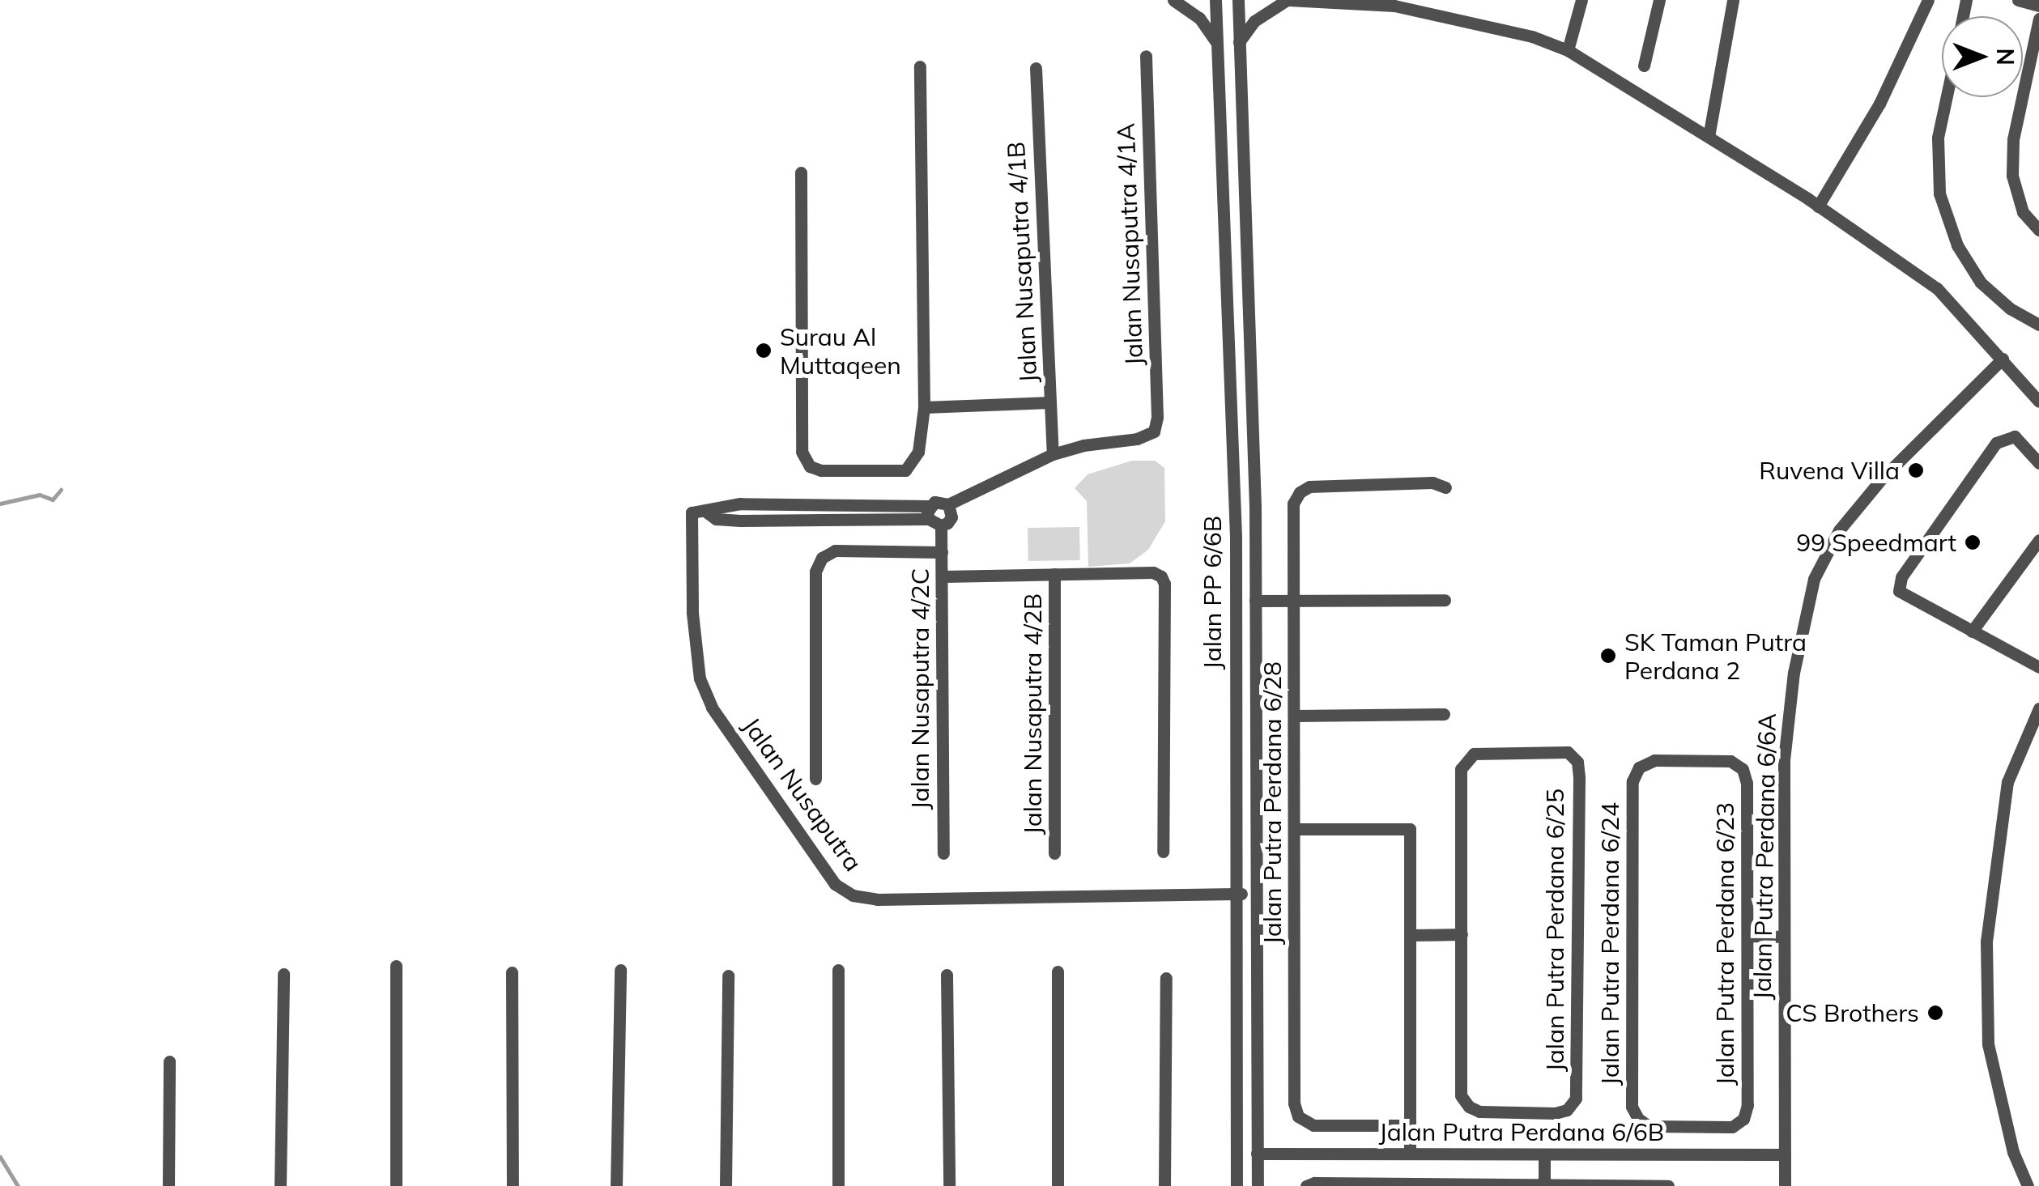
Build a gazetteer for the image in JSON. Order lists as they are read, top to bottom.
{
  "streets": {
    "street": [
      "Jalan Nusaputra 4/1A",
      "Jalan Nusaputra 4/1B",
      "Jalan PP 6/6B",
      "Jalan Nusaputra 4/2C",
      "Jalan Nusaputra 4/2B",
      "Jalan Nusaputra",
      "Jalan Putra Perdana 6/28",
      "Jalan Putra Perdana 6/6A",
      "Jalan Putra Perdana 6/25",
      "Jalan Putra Perdana 6/24",
      "Jalan Putra Perdana 6/23",
      "Jalan Putra Perdana 6/6B"
    ]
  },
  "crossings": [
    ["Jalan Nusaputra 4/1A", "Jalan Nusaputra 4/1B"],
    ["Jalan PP 6/6B", "Jalan Nusaputra"],
    ["Jalan PP 6/6B", "Jalan Putra Perdana 6/6B"],
    ["Jalan Nusaputra 4/2C", "Jalan Nusaputra"],
    ["Jalan Putra Perdana 6/6A", "Jalan Putra Perdana 6/6B"],
    ["Jalan Putra Perdana 6/24", "Jalan Putra Perdana 6/23"]
  ],
  "places": [
    "Surau Al Muttaqeen",
    "Ruvena Villa",
    "99 Speedmart",
    "SK Taman Putra Perdana 2",
    "CS Brothers"
  ],
  "north": "right"
}
